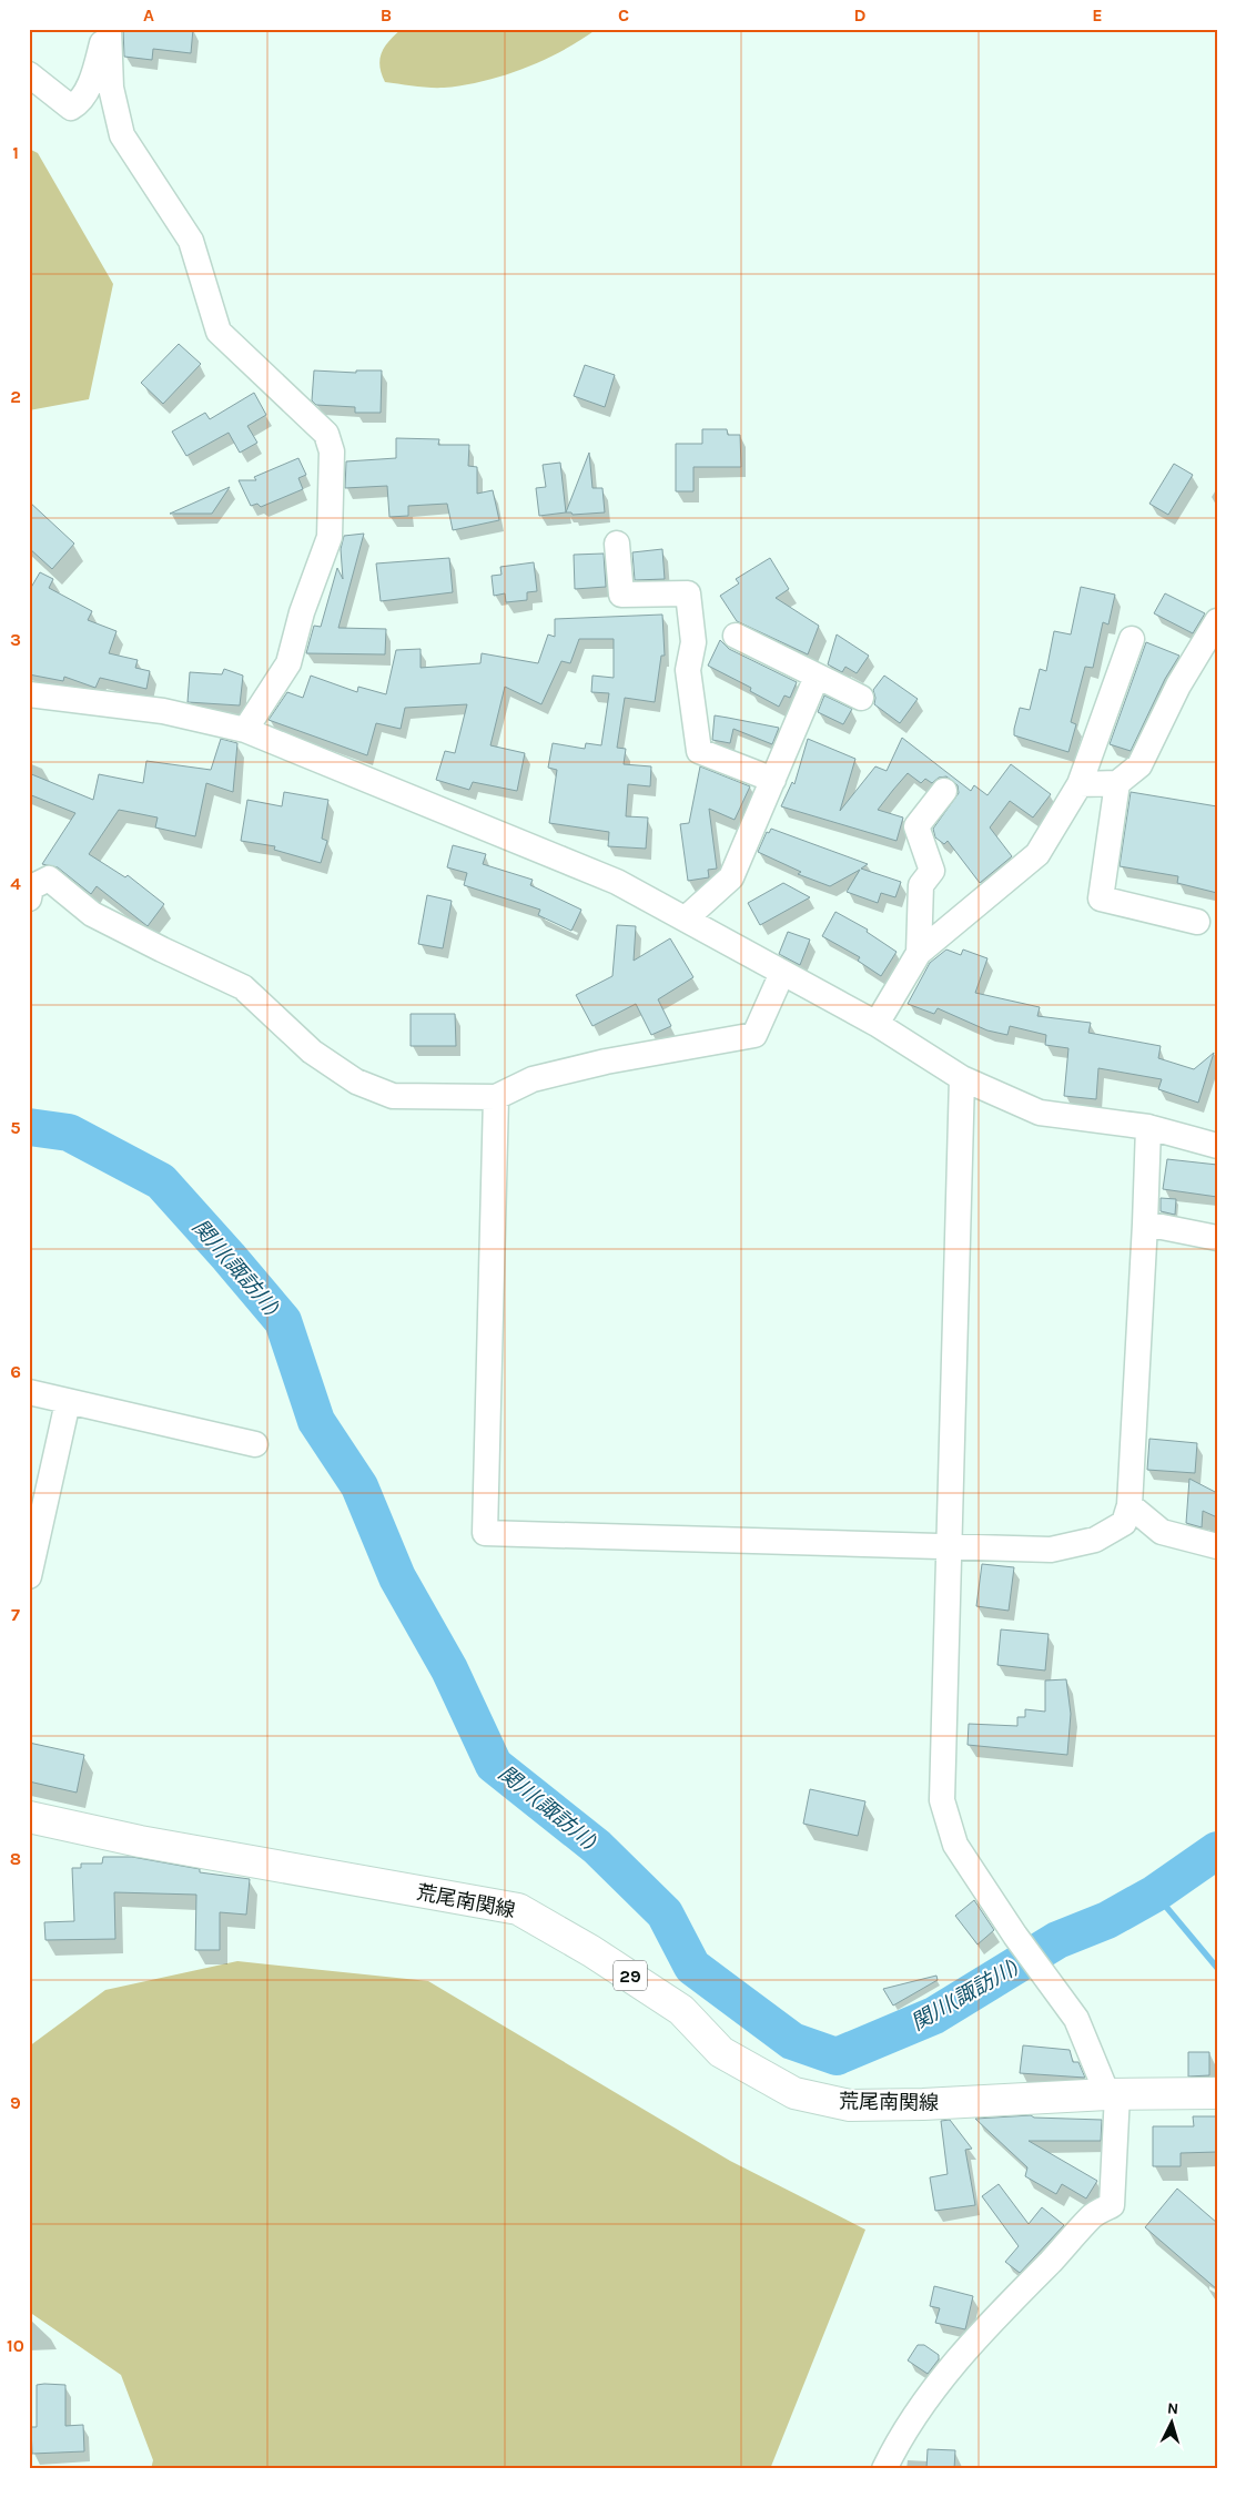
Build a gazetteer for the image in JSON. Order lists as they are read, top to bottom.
{
  "streets": {
    "main road": ["荒尾南関線", "29"]
  },
  "water": ["関川(諏訪川)"],
  "north": "top",
  "grid": {
    "columns": [
      "A",
      "B",
      "C",
      "D",
      "E"
    ],
    "rows": [
      "1",
      "2",
      "3",
      "4",
      "5",
      "6",
      "7",
      "8",
      "9",
      "10"
    ]
  }
}
